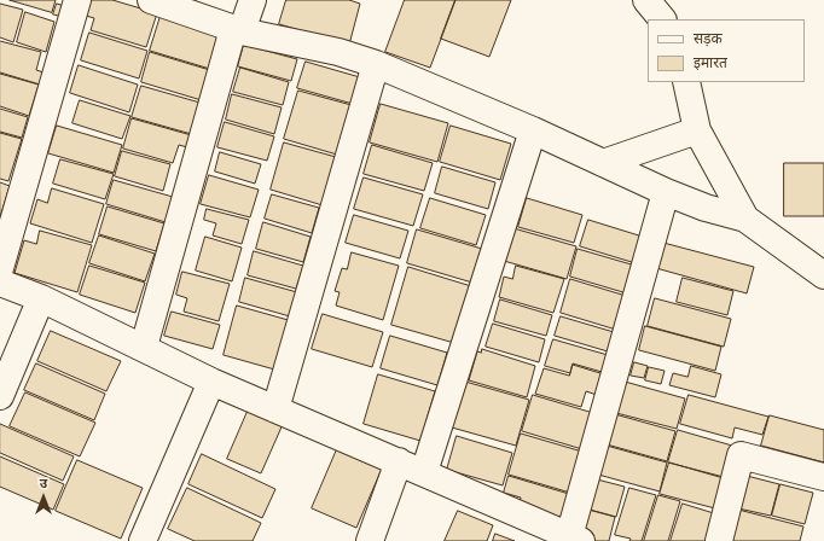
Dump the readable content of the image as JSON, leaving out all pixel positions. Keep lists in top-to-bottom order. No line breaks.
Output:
{"legend":["सड़क","इमारत"],"north":"top"}
